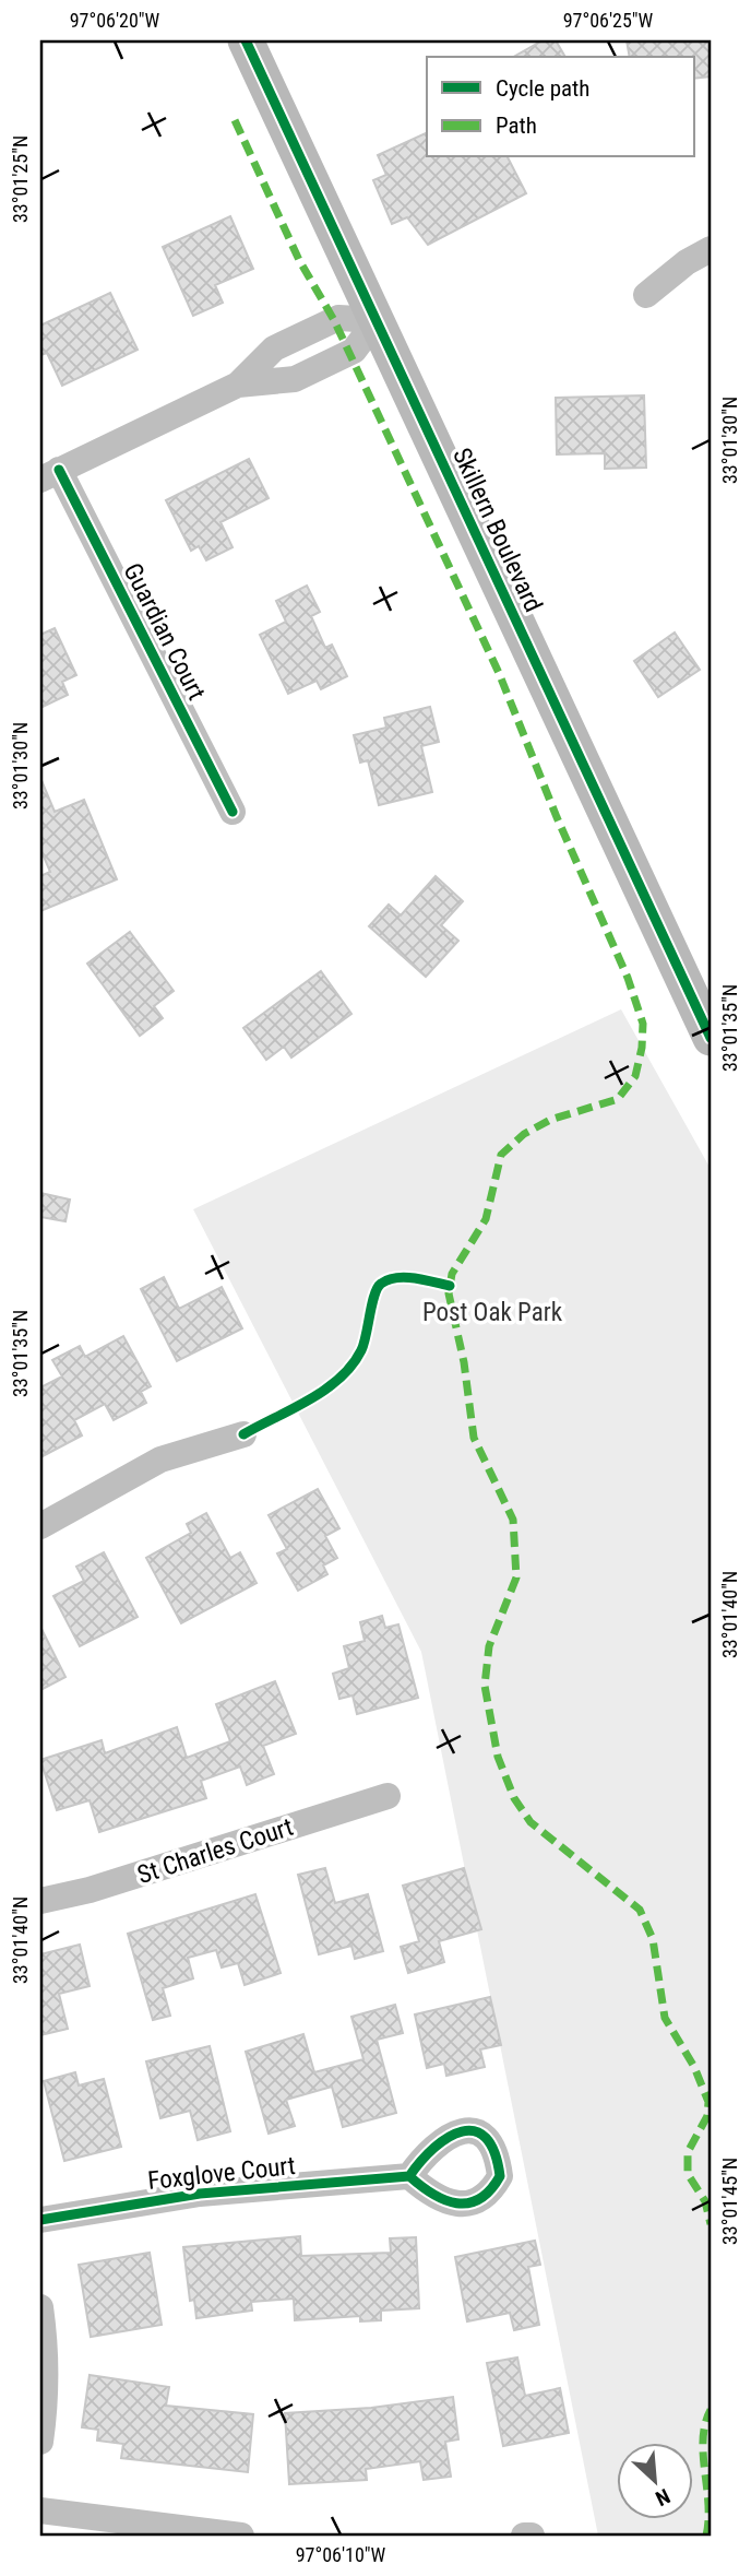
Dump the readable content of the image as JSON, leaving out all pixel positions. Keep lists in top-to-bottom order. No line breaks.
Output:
{"streets":{"street":["Skillern Boulevard","Guardian Court","St Charles Court","Foxglove Court"]},"parks":["Post Oak Park"],"legend":["Cycle path","Path"],"north":"bottom right","coordinates":["97°06'20\"W","97°06'25\"W","33°01'25\"N","33°01'30\"N","33°01'35\"N","33°01'40\"N","33°01'45\"N","97°06'10\"W"]}
